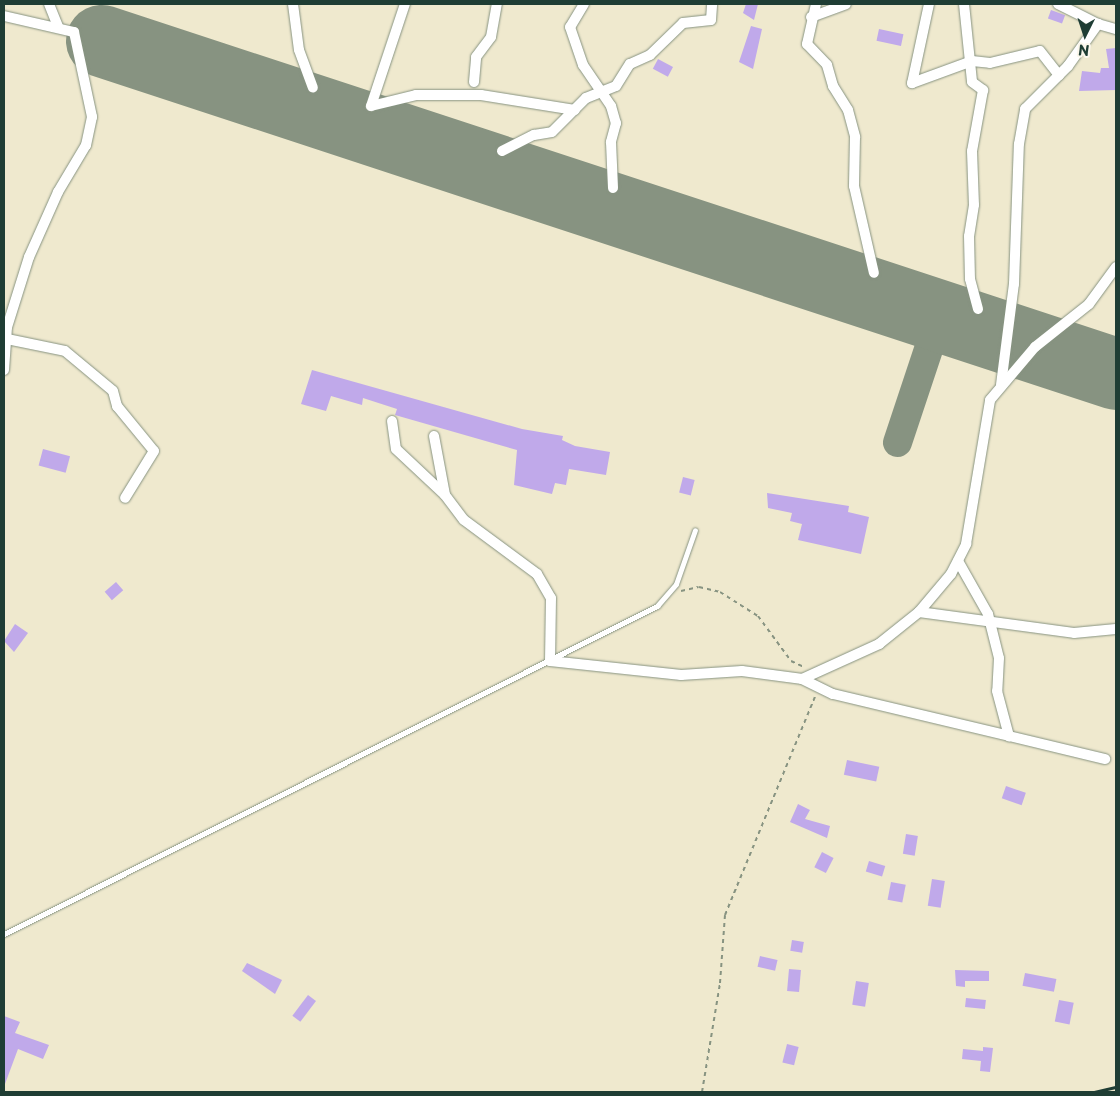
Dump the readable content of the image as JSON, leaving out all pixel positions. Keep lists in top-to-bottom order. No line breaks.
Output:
{"north":"bottom"}
